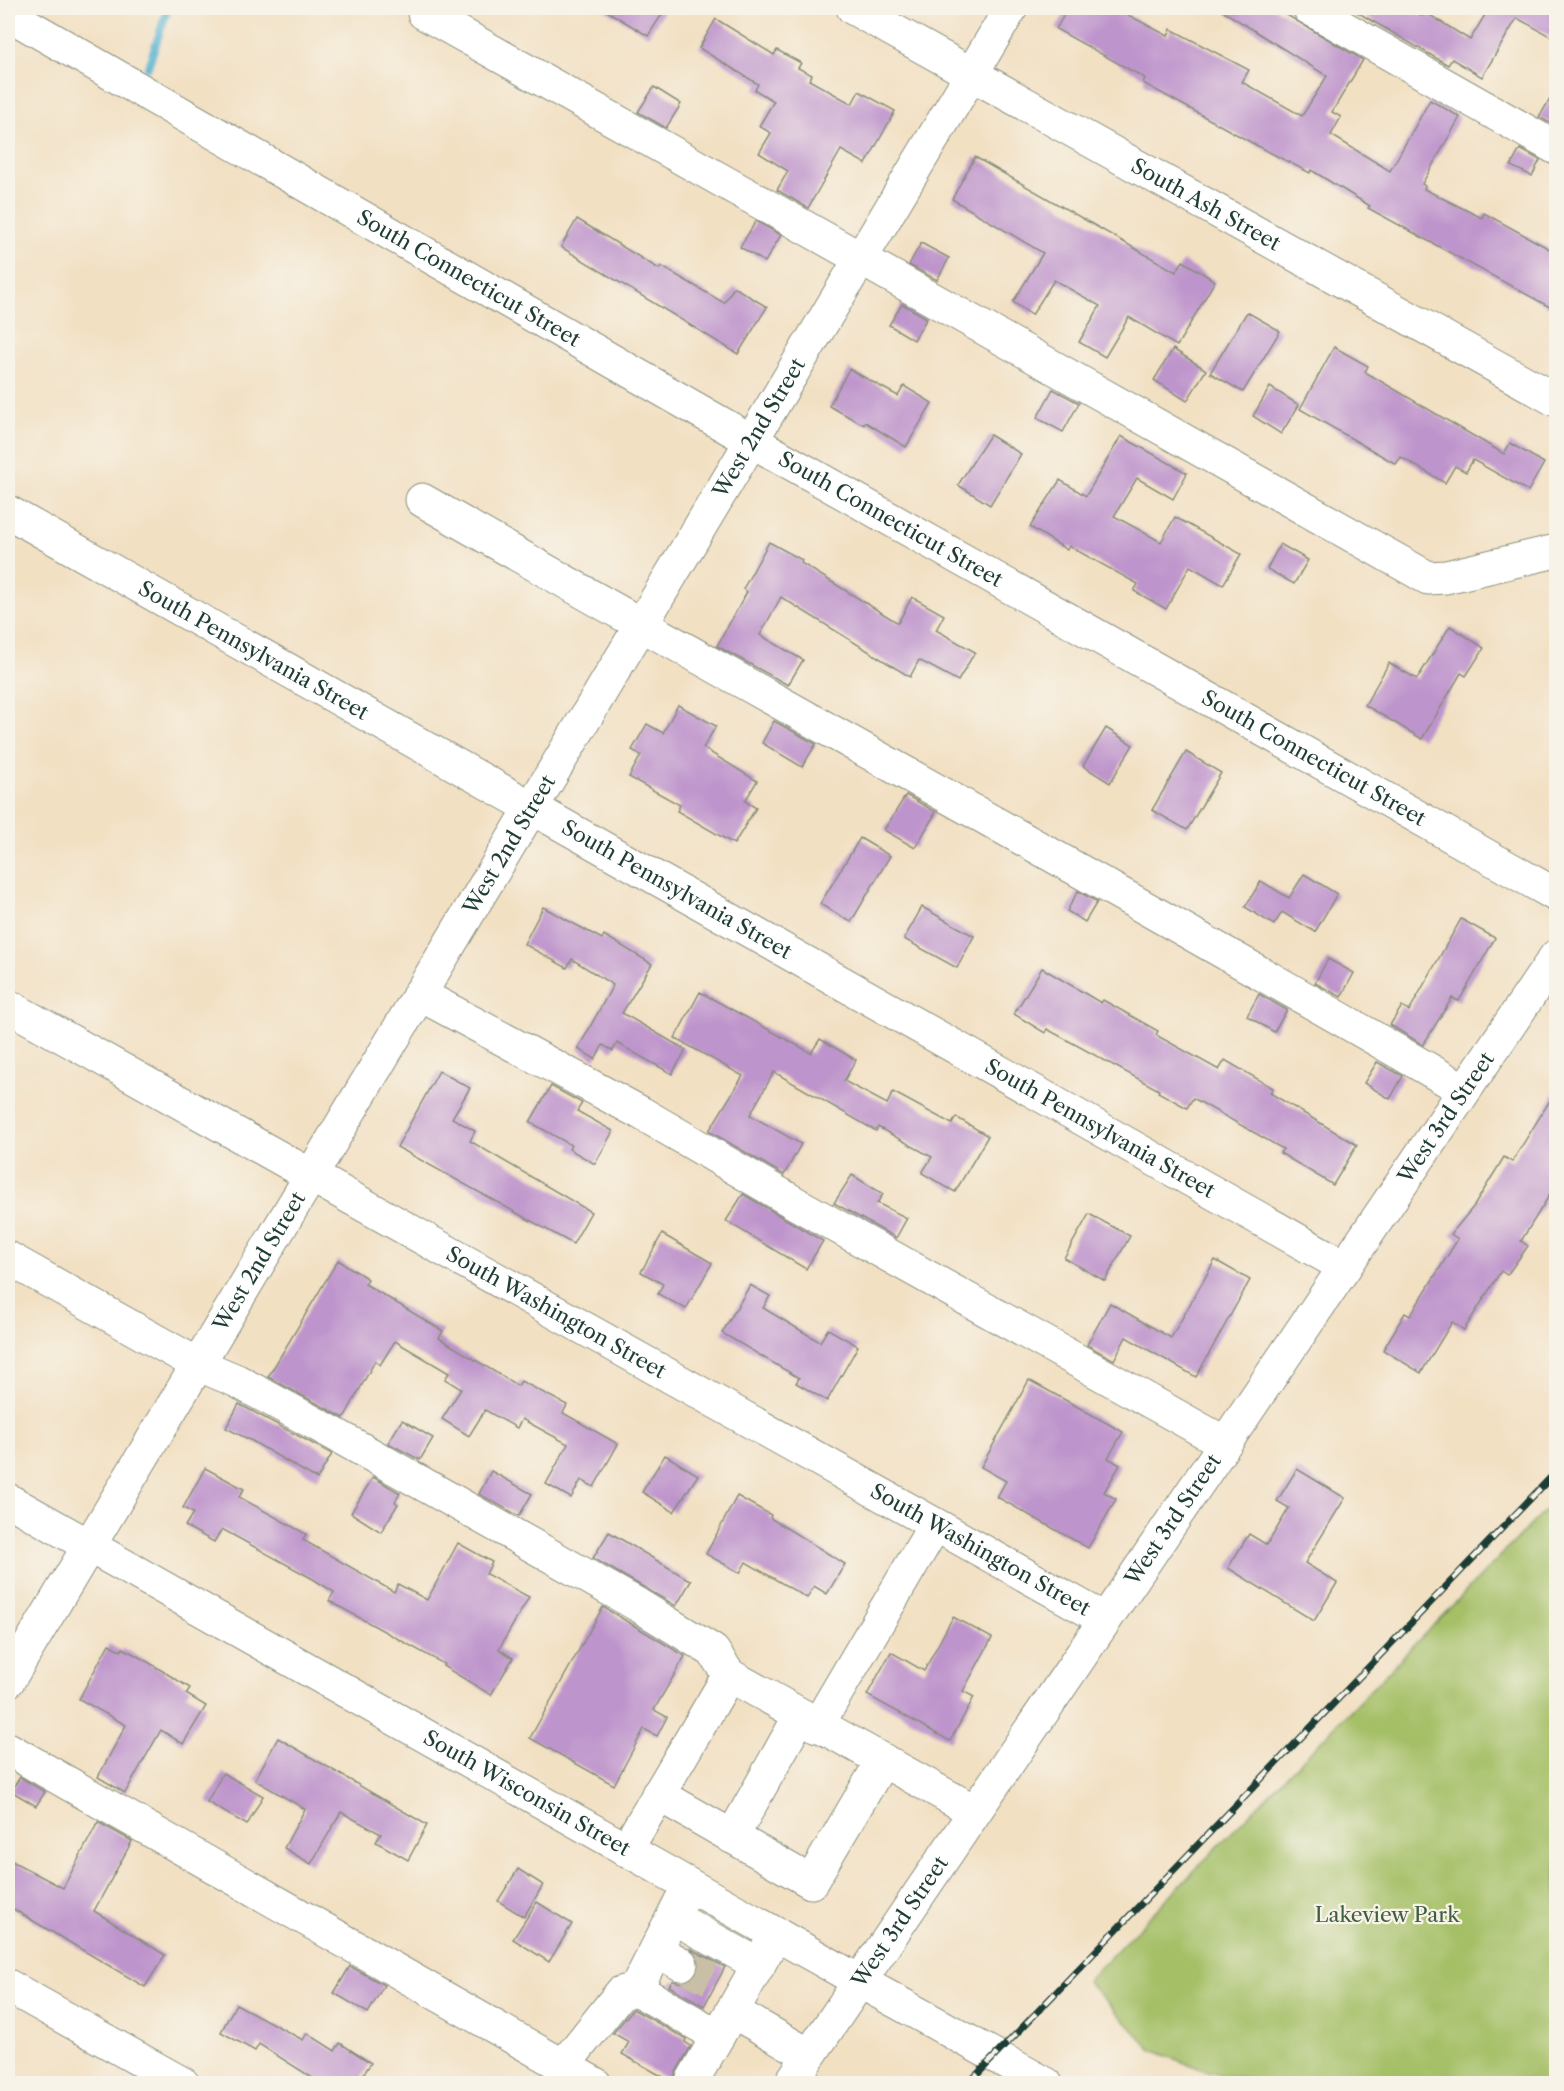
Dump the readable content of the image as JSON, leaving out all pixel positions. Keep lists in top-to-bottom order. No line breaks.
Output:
{"streets":{"street":["South Ash Street","South Connecticut Street","West 2nd Street","South Pennsylvania Street","West 3rd Street","South Washington Street","South Wisconsin Street"]},"crossings":[["South Ash Street","West 2nd Street"],["South Connecticut Street","West 2nd Street"],["West 2nd Street","South Pennsylvania Street"],["West 2nd Street","South Washington Street"],["West 2nd Street","South Wisconsin Street"],["South Pennsylvania Street","West 3rd Street"],["West 3rd Street","South Washington Street"],["West 3rd Street","South Wisconsin Street"]],"parks":["Lakeview Park"]}
